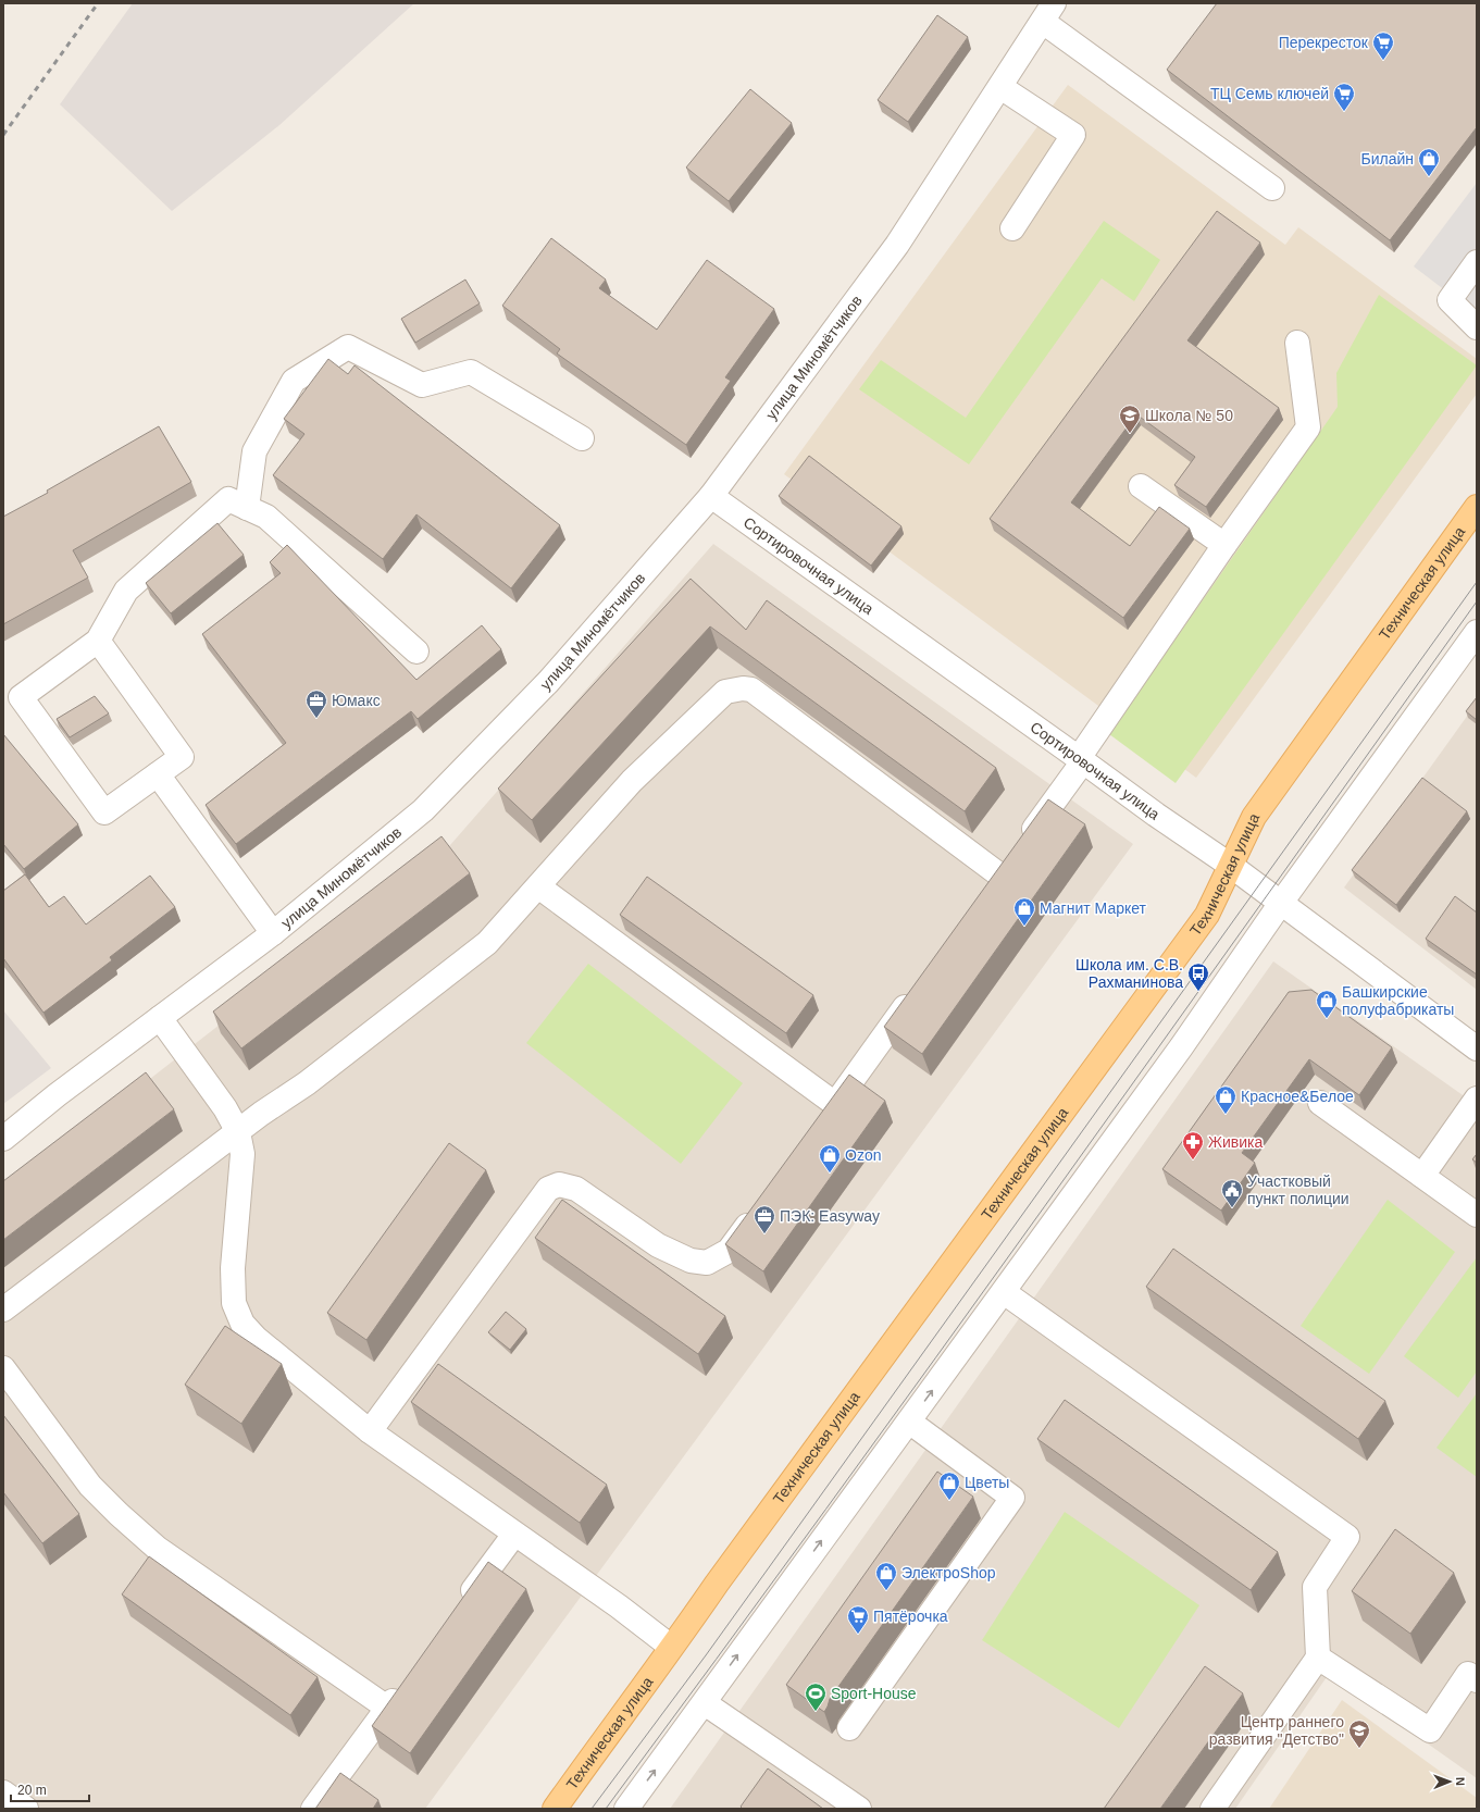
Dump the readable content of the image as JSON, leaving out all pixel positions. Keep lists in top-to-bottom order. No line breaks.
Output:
{"streets":{"main road":["Техническая улица"],"street":["улица Миномётчиков","Сортировочная улица"]},"crossings":[["улица Миномётчиков","Сортировочная улица"],["Сортировочная улица","Техническая улица"]],"places":{"supermarket":["Перекресток","ТЦ Семь ключей","Пятёрочка"],"shop":["Билайн","Магнит Маркет","Башкирские полуфабрикаты","Красное&Белое","Ozon","Цветы","ЭлектроShop"],"school or university":["Школа № 50","Центр раннего развития \"Детство\""],"office":["Юмакс","ПЭК: Easyway"],"bus stop":["Школа им. С.В. Рахманинова"],"pharmacy":["Живика"],"public building":["Участковый пункт полиции"],"sports":["Sport-House"]},"scale_bar":"20 m","north":"right"}
